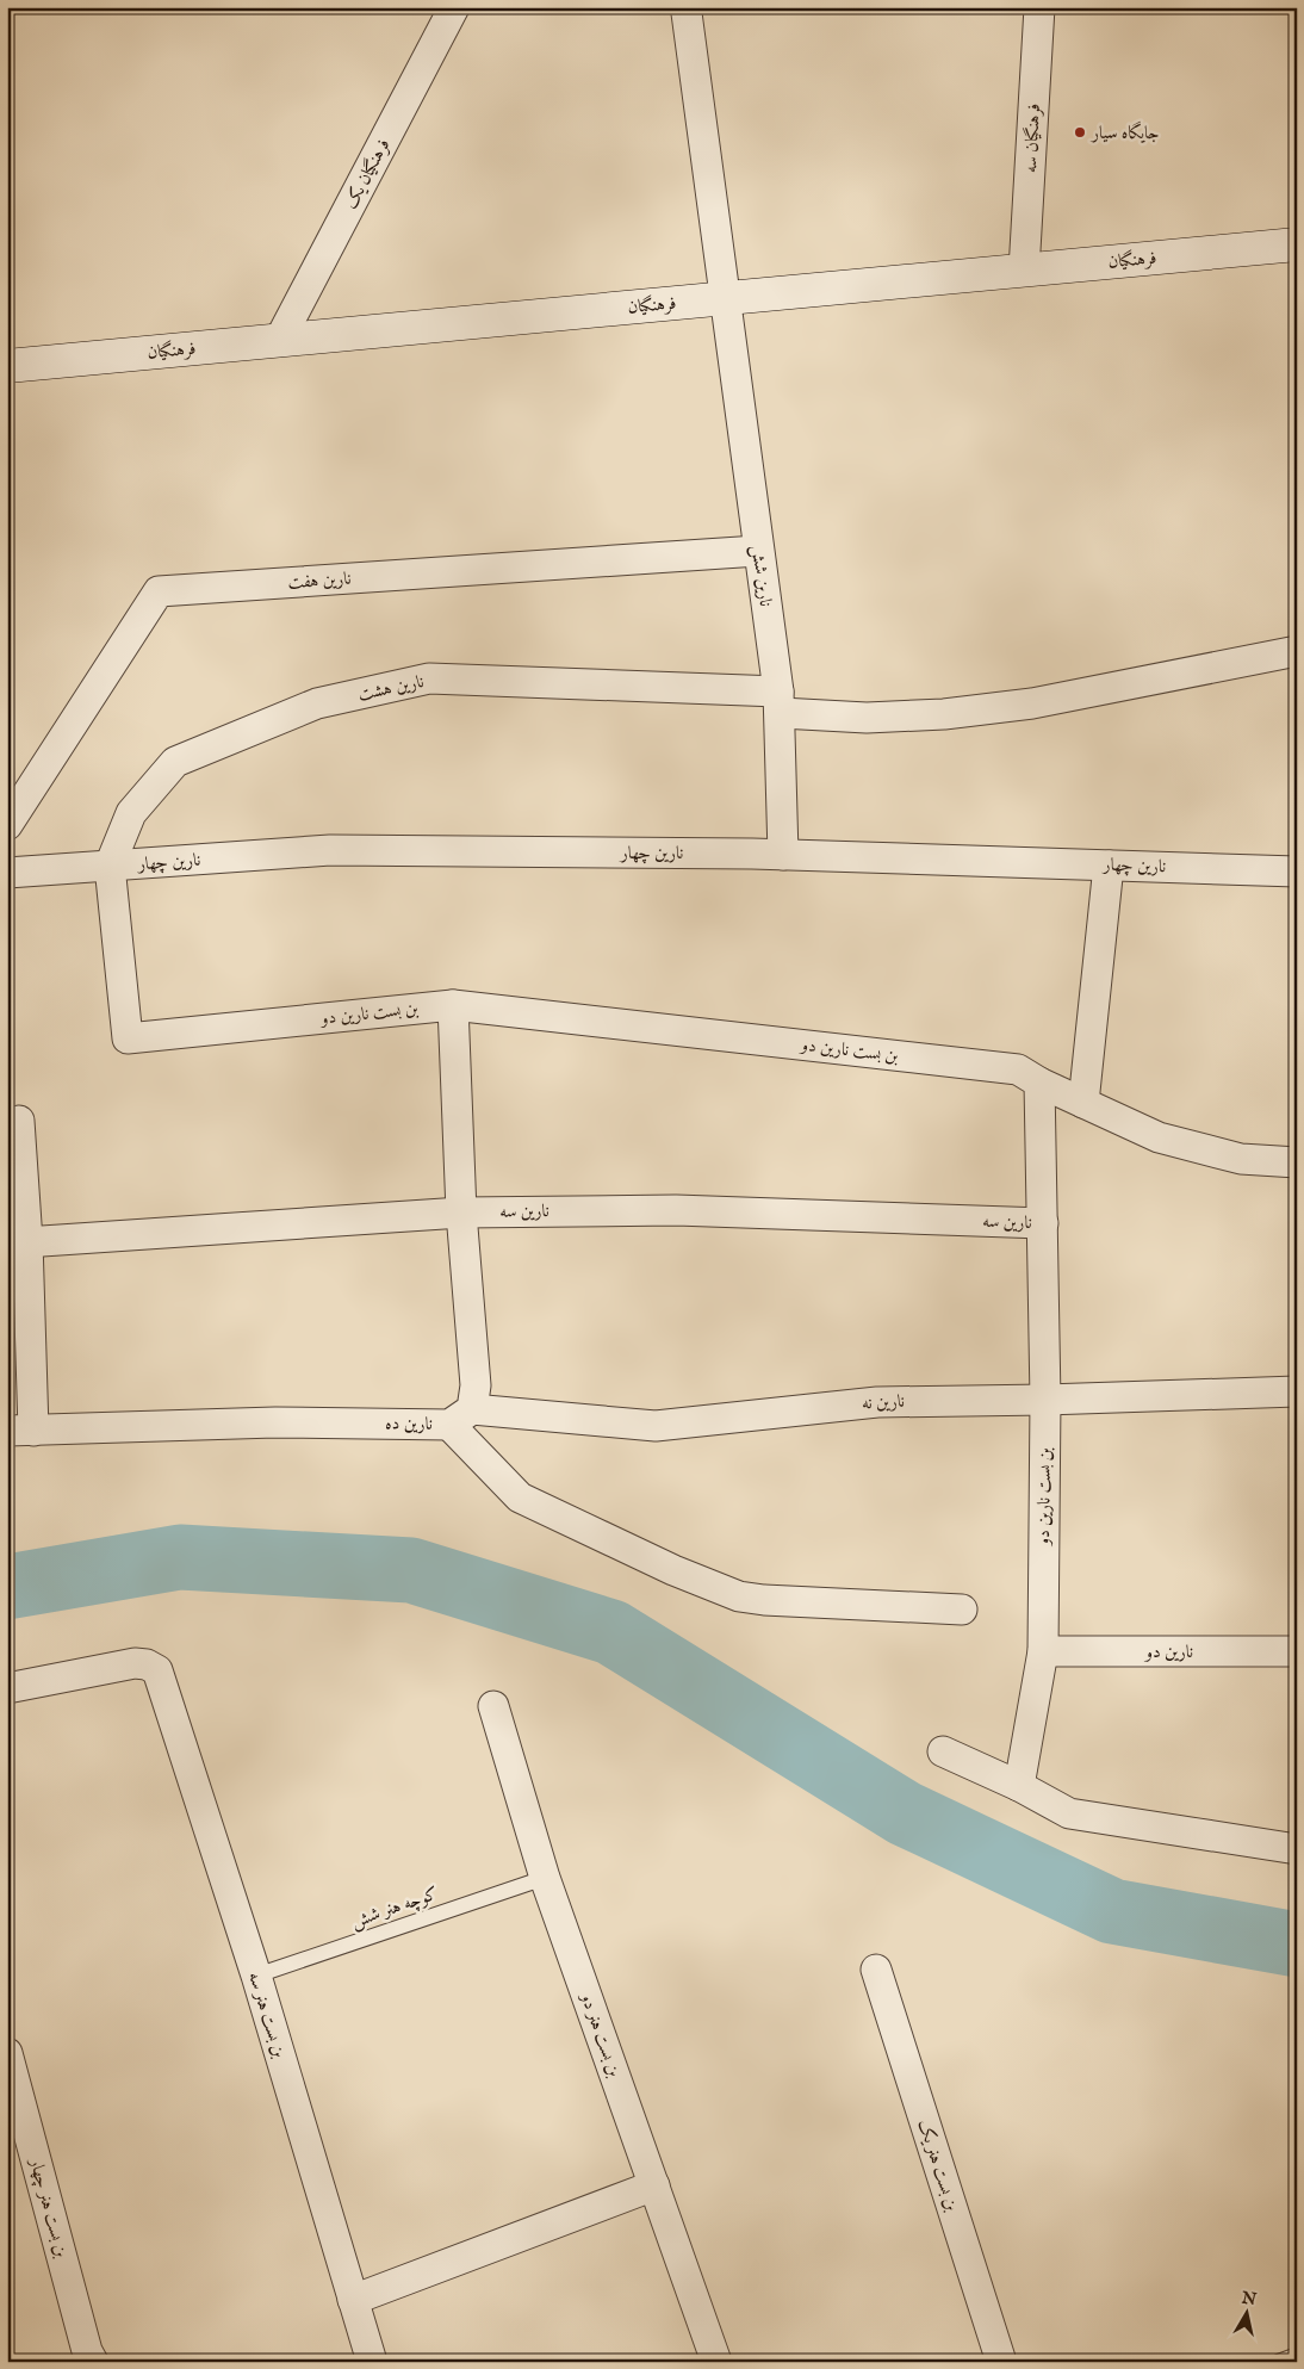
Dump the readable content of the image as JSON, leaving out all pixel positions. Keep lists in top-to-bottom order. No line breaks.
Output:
{"streets":{"main road":["فرهنگیان"],"street":["فرهنگیان سه","فرهنگیان یک","نارین شش","نارین هفت","نارین هشت","نارین چهار","بن بست نارین دو","نارین سه","نارین نه","نارین ده","نارین دو","بن بست هنر سه","بن بست هنر دو","بن بست هنر یک","بن بست هنر چهار"],"lane":["کوچه هنر شش"]},"crossings":[["فرهنگیان سه","فرهنگیان"],["فرهنگیان یک","فرهنگیان"],["فرهنگیان","نارین شش"],["نارین شش","نارین هفت"],["نارین شش","نارین هشت"],["نارین شش","نارین چهار"],["نارین هشت","نارین چهار"],["نارین هشت","بن بست نارین دو"],["نارین چهار","بن بست نارین دو"],["بن بست نارین دو","نارین سه"],["بن بست نارین دو","نارین نه"],["بن بست نارین دو","نارین دو"],["نارین نه","نارین ده"],["کوچه هنر شش","بن بست هنر سه"],["کوچه هنر شش","بن بست هنر دو"]],"places":["جایگاه سیار"],"north":"top"}
